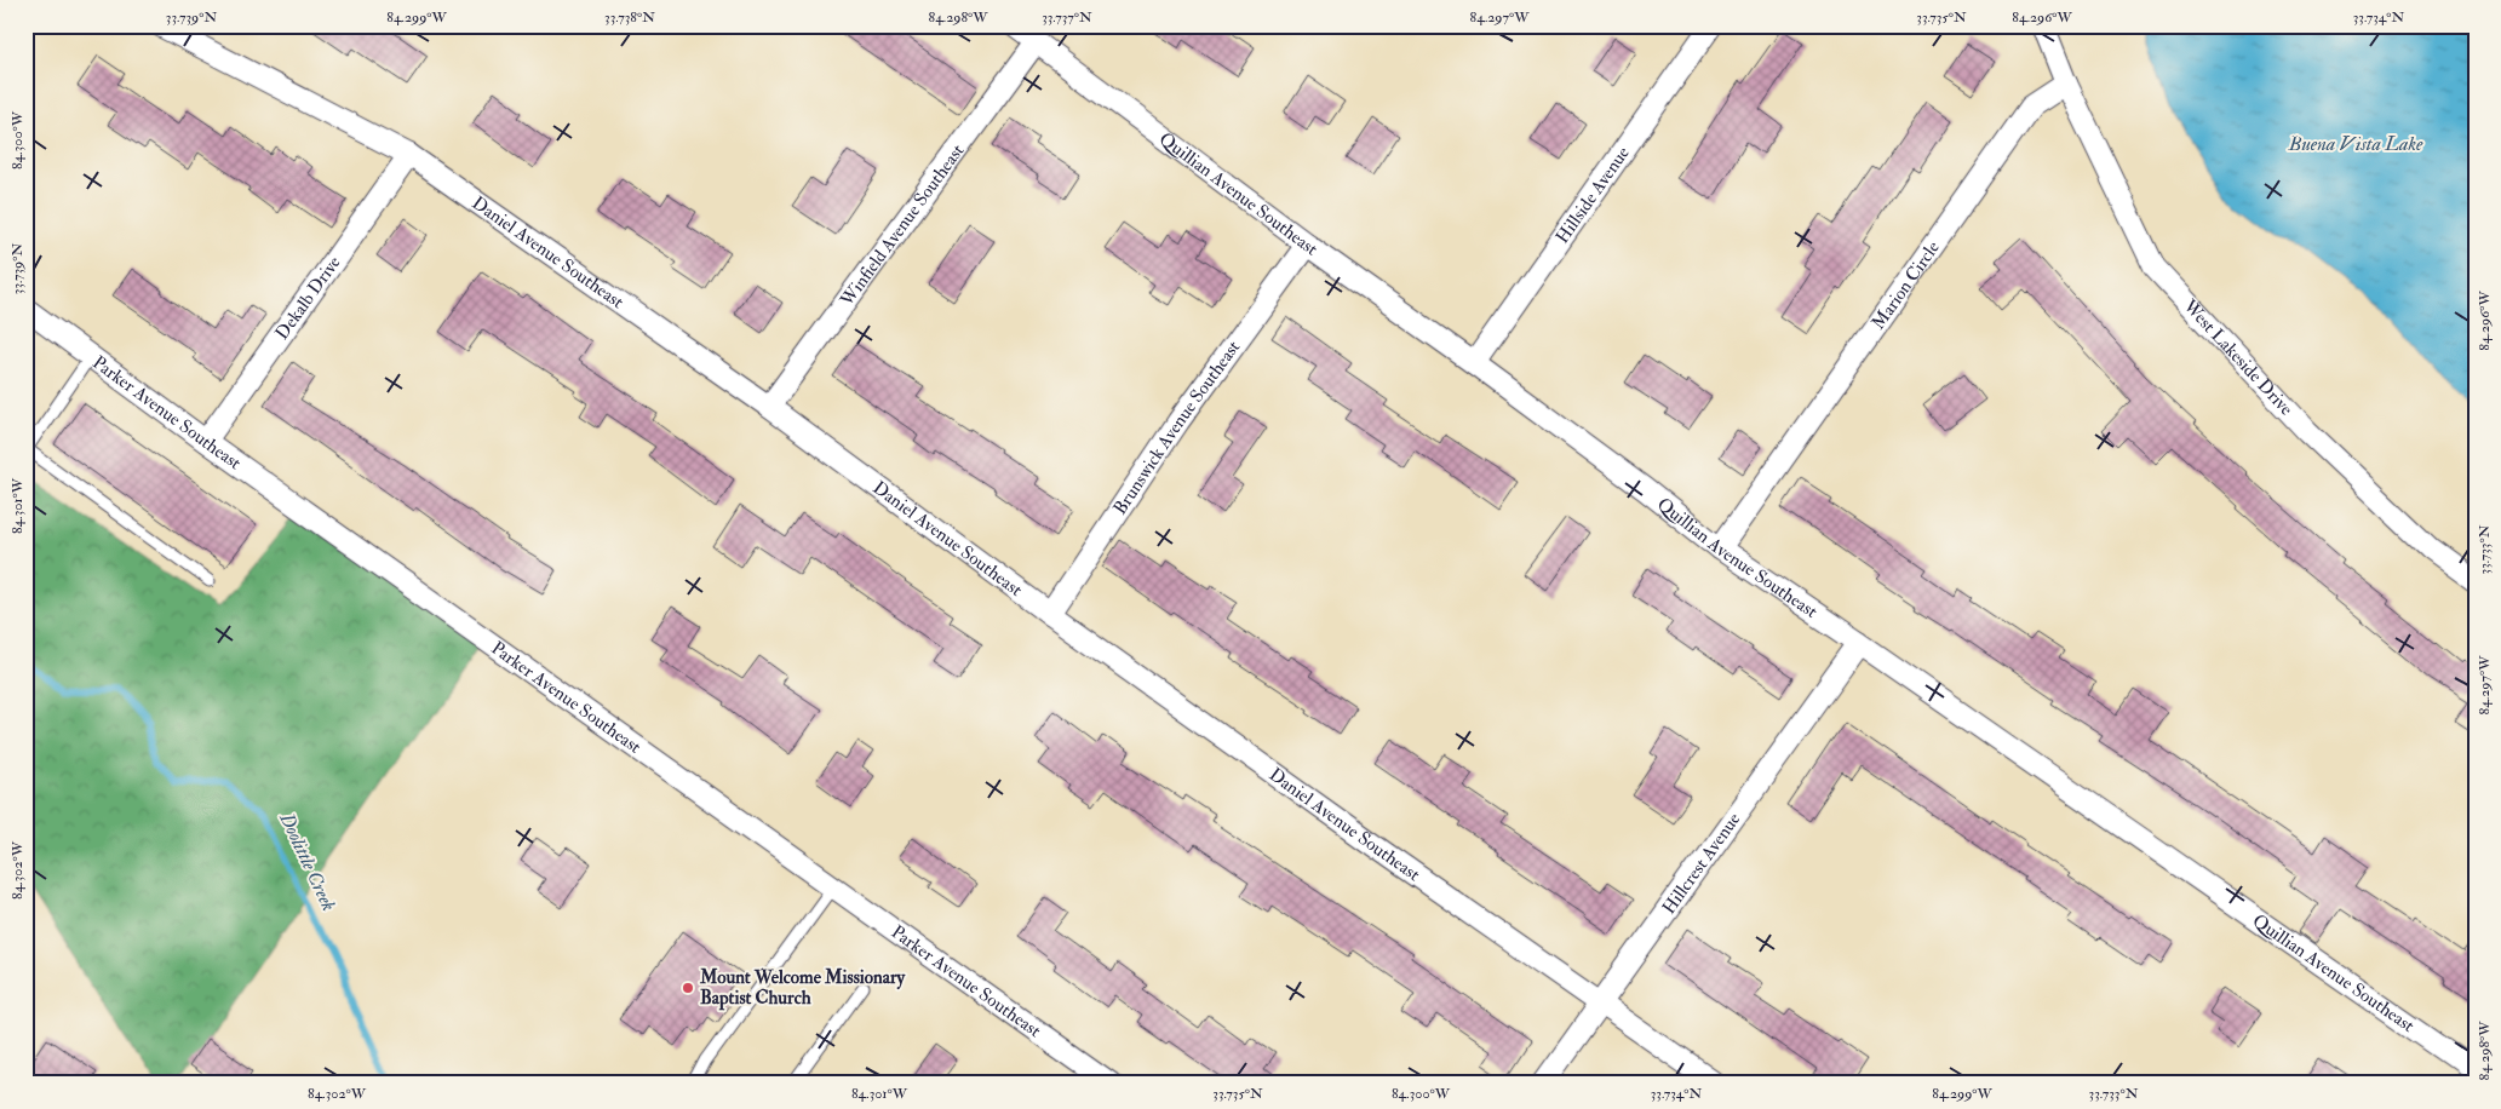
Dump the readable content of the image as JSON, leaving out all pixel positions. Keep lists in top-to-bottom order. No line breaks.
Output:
{"streets":{"street":["Quillian Avenue Southeast","Hillside Avenue","Winfield Avenue Southeast","Daniel Avenue Southeast","Marion Circle","Dekalb Drive","West Lakeside Drive","Parker Avenue Southeast","Brunswick Avenue Southeast","Hillcrest Avenue"]},"crossings":[["Quillian Avenue Southeast","Hillside Avenue"],["Quillian Avenue Southeast","Winfield Avenue Southeast"],["Quillian Avenue Southeast","Marion Circle"],["Quillian Avenue Southeast","Brunswick Avenue Southeast"],["Quillian Avenue Southeast","Hillcrest Avenue"],["Winfield Avenue Southeast","Daniel Avenue Southeast"],["Daniel Avenue Southeast","Dekalb Drive"],["Daniel Avenue Southeast","Brunswick Avenue Southeast"],["Daniel Avenue Southeast","Hillcrest Avenue"],["Marion Circle","West Lakeside Drive"],["Dekalb Drive","Parker Avenue Southeast"]],"water":["Buena Vista Lake","Doolittle Creek"],"places":["Mount Welcome Missionary Baptist Church"],"coordinates":["33.739°N","84.299°W","33.738°N","84.298°W","33.737°N","84.297°W","33.735°N","84.296°W","33.734°N","84.300°W","84.301°W","33.733°N","84.302°W"]}
